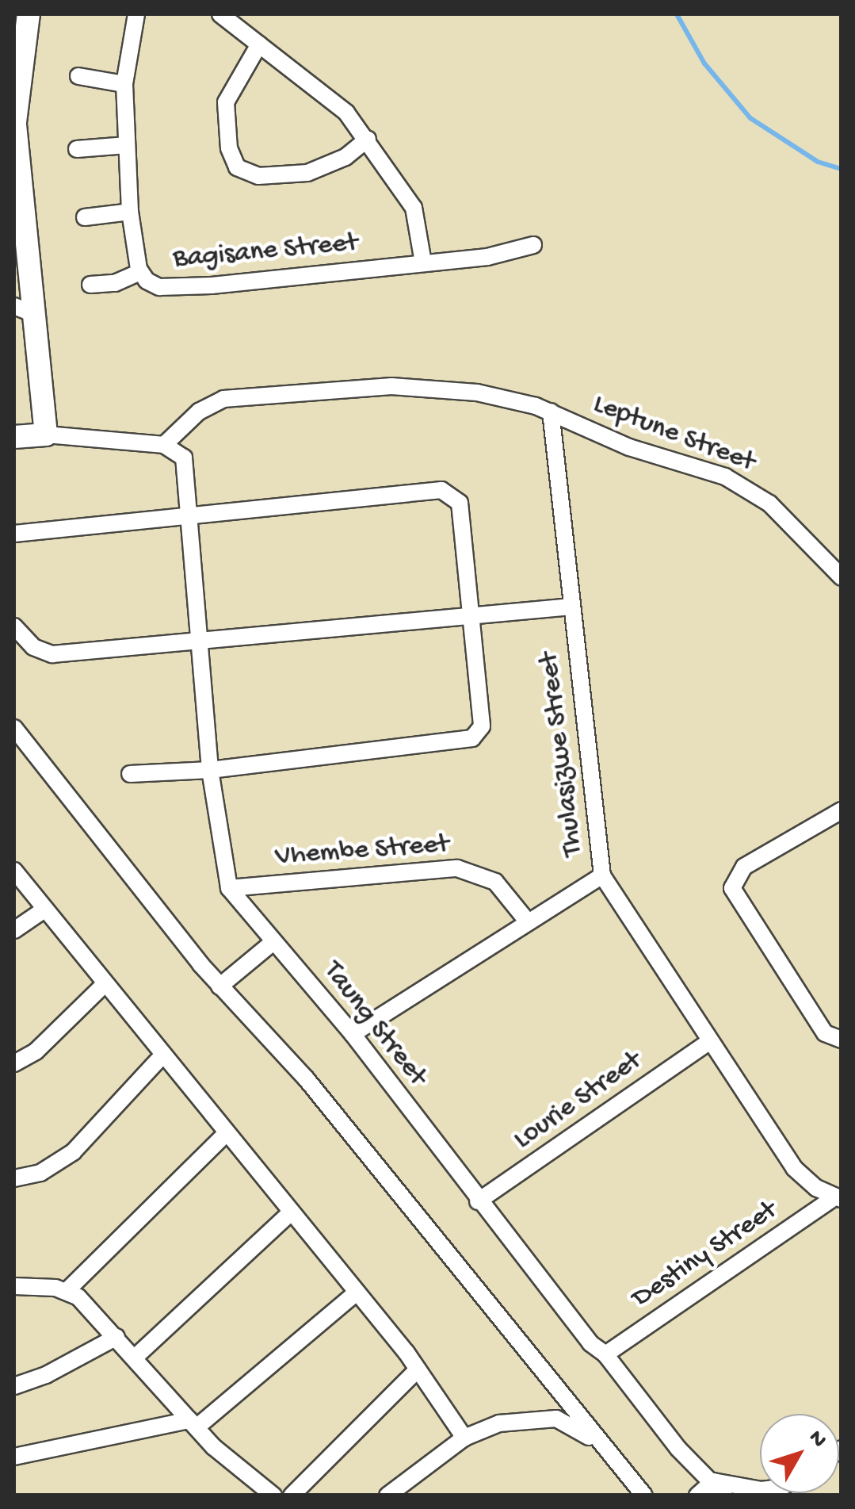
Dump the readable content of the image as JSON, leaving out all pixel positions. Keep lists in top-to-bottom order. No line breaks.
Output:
{"streets":{"street":["Bagisane Street","Leptune Street","Thulasizwe Street","Vhembe Street","Taung Street","Lourie Street","Destiny Street"]},"crossings":[["Leptune Street","Thulasizwe Street"],["Thulasizwe Street","Lourie Street"],["Thulasizwe Street","Destiny Street"],["Vhembe Street","Taung Street"],["Taung Street","Lourie Street"],["Taung Street","Destiny Street"]],"north":"top right"}
